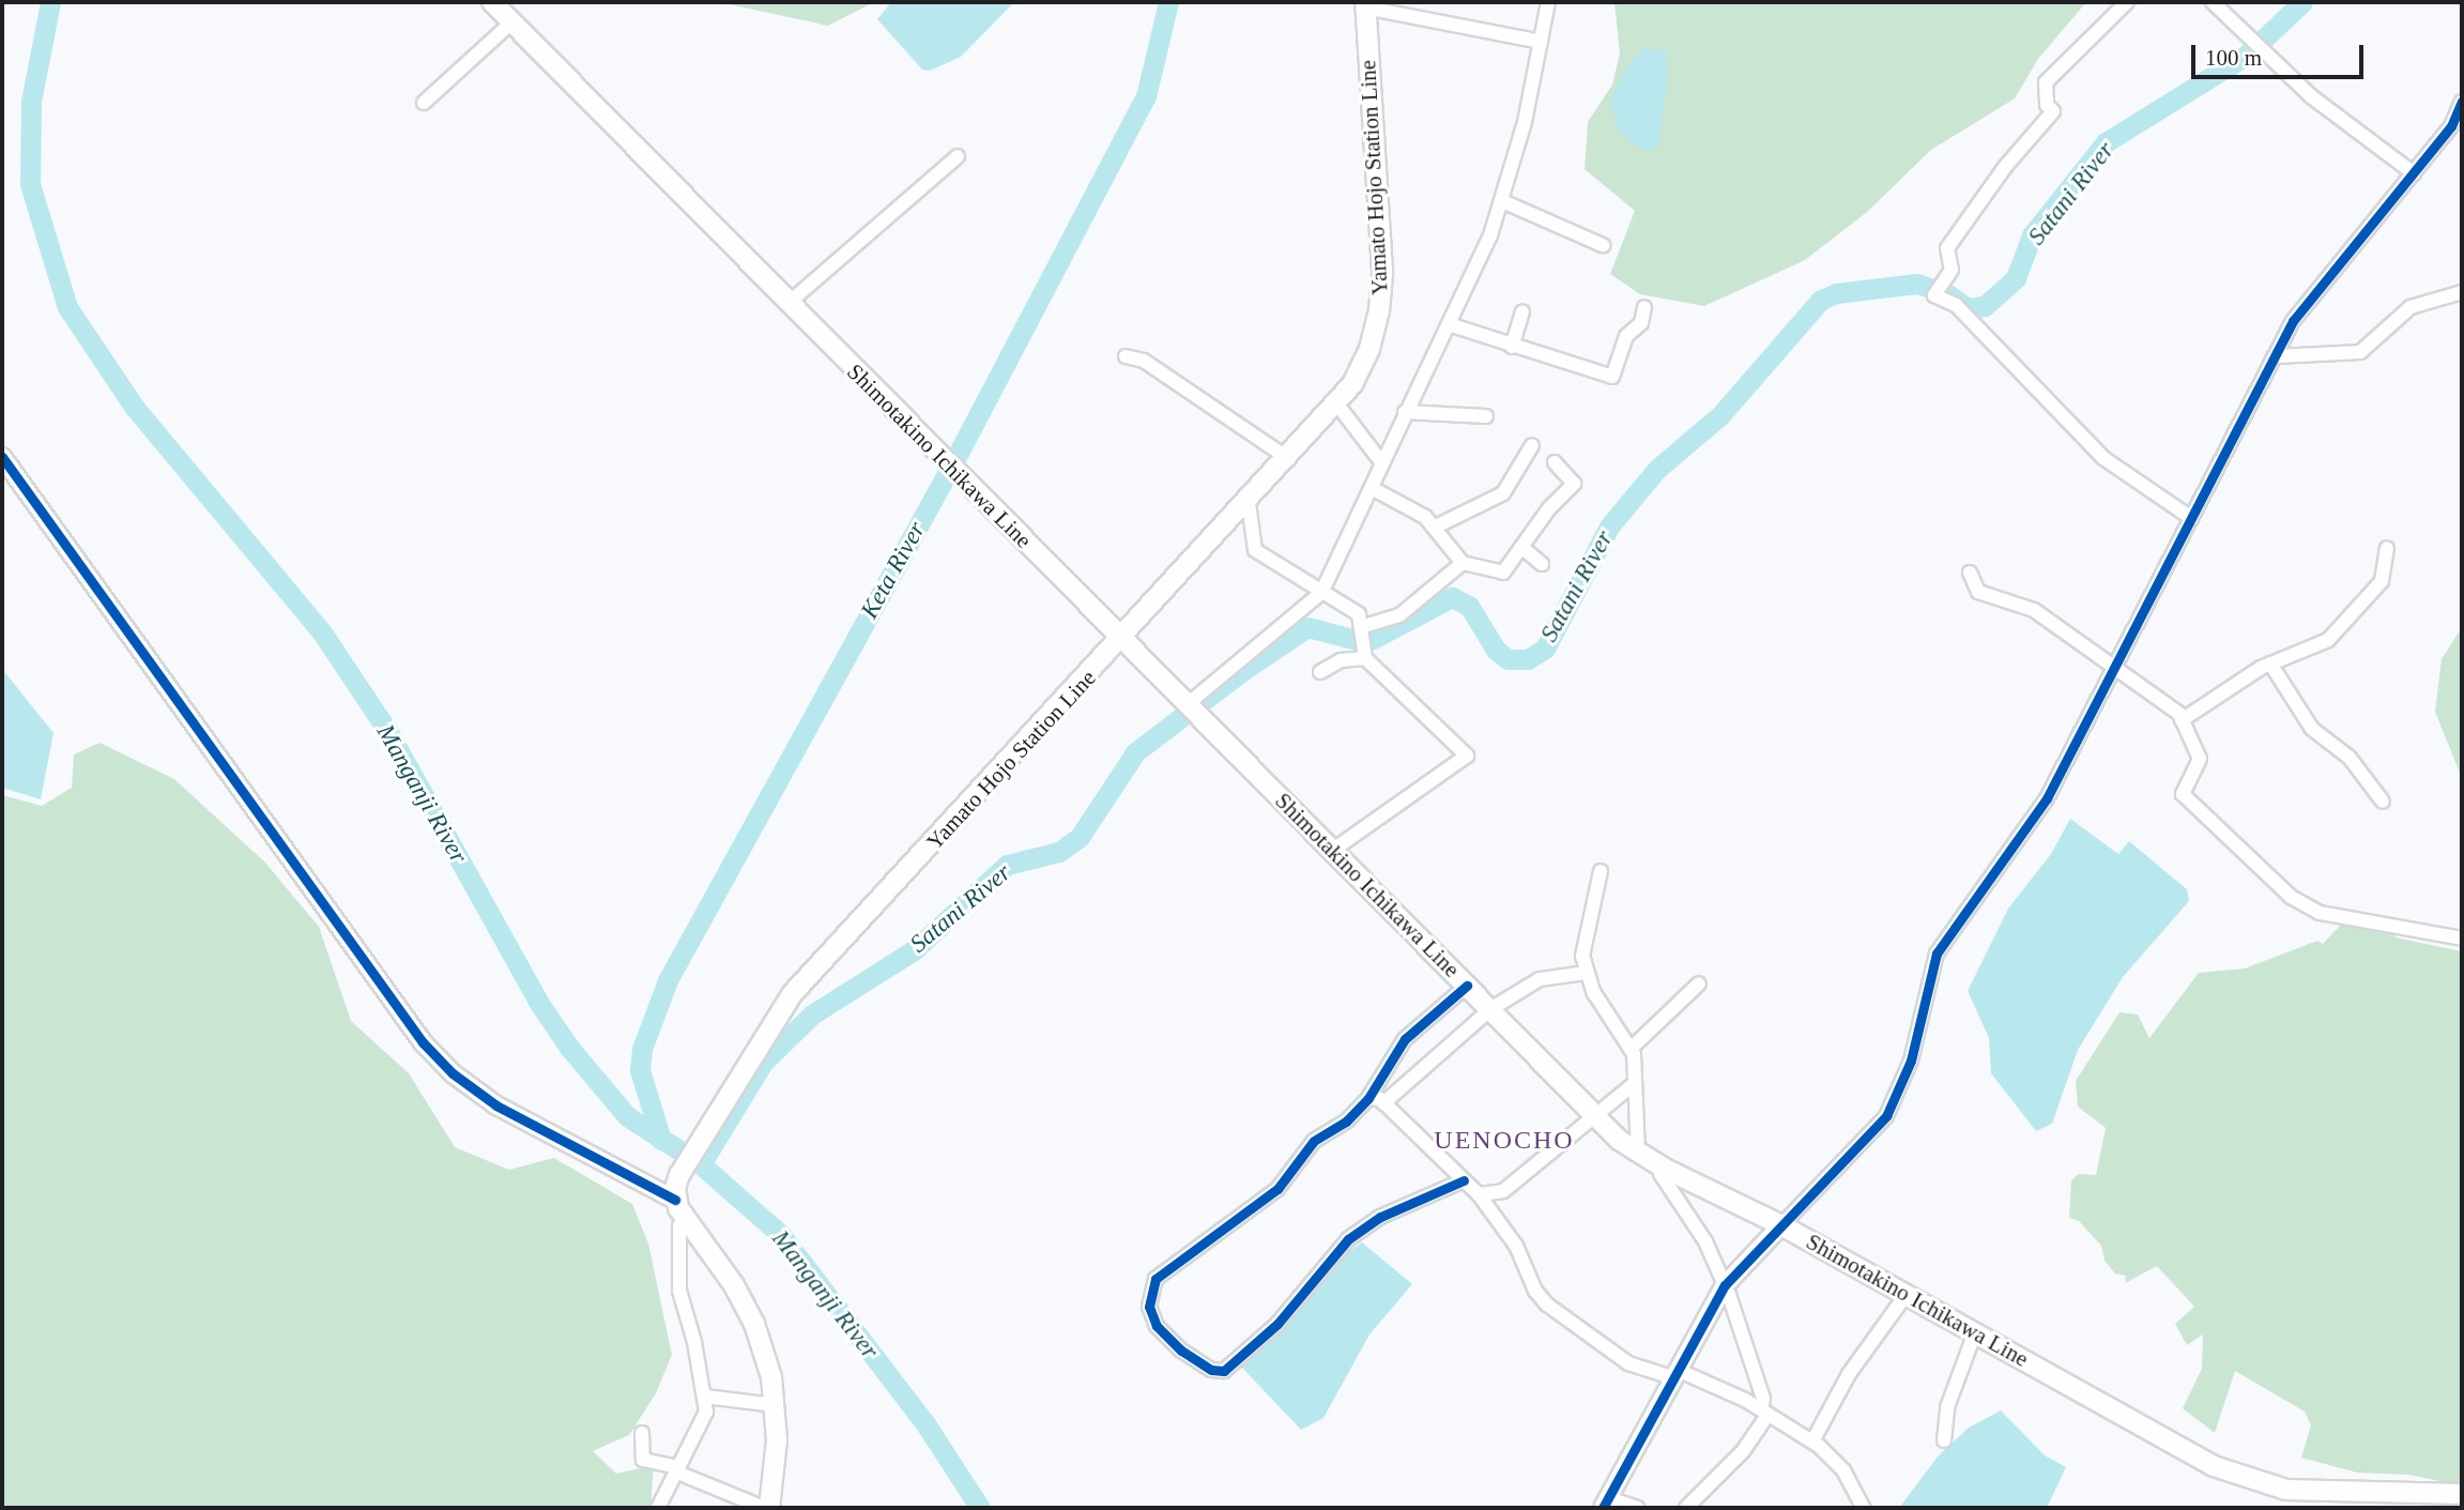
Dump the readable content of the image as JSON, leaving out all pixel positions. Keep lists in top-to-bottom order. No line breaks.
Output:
{"streets":{"main road":["Yamato Hojo Station Line","Shimotakino Ichikawa Line"]},"crossings":[["Yamato Hojo Station Line","Shimotakino Ichikawa Line"]],"districts":["UENOCHO"],"water":["Satani River","Keta River","Manganji River"],"scale_bar":"100 m"}
